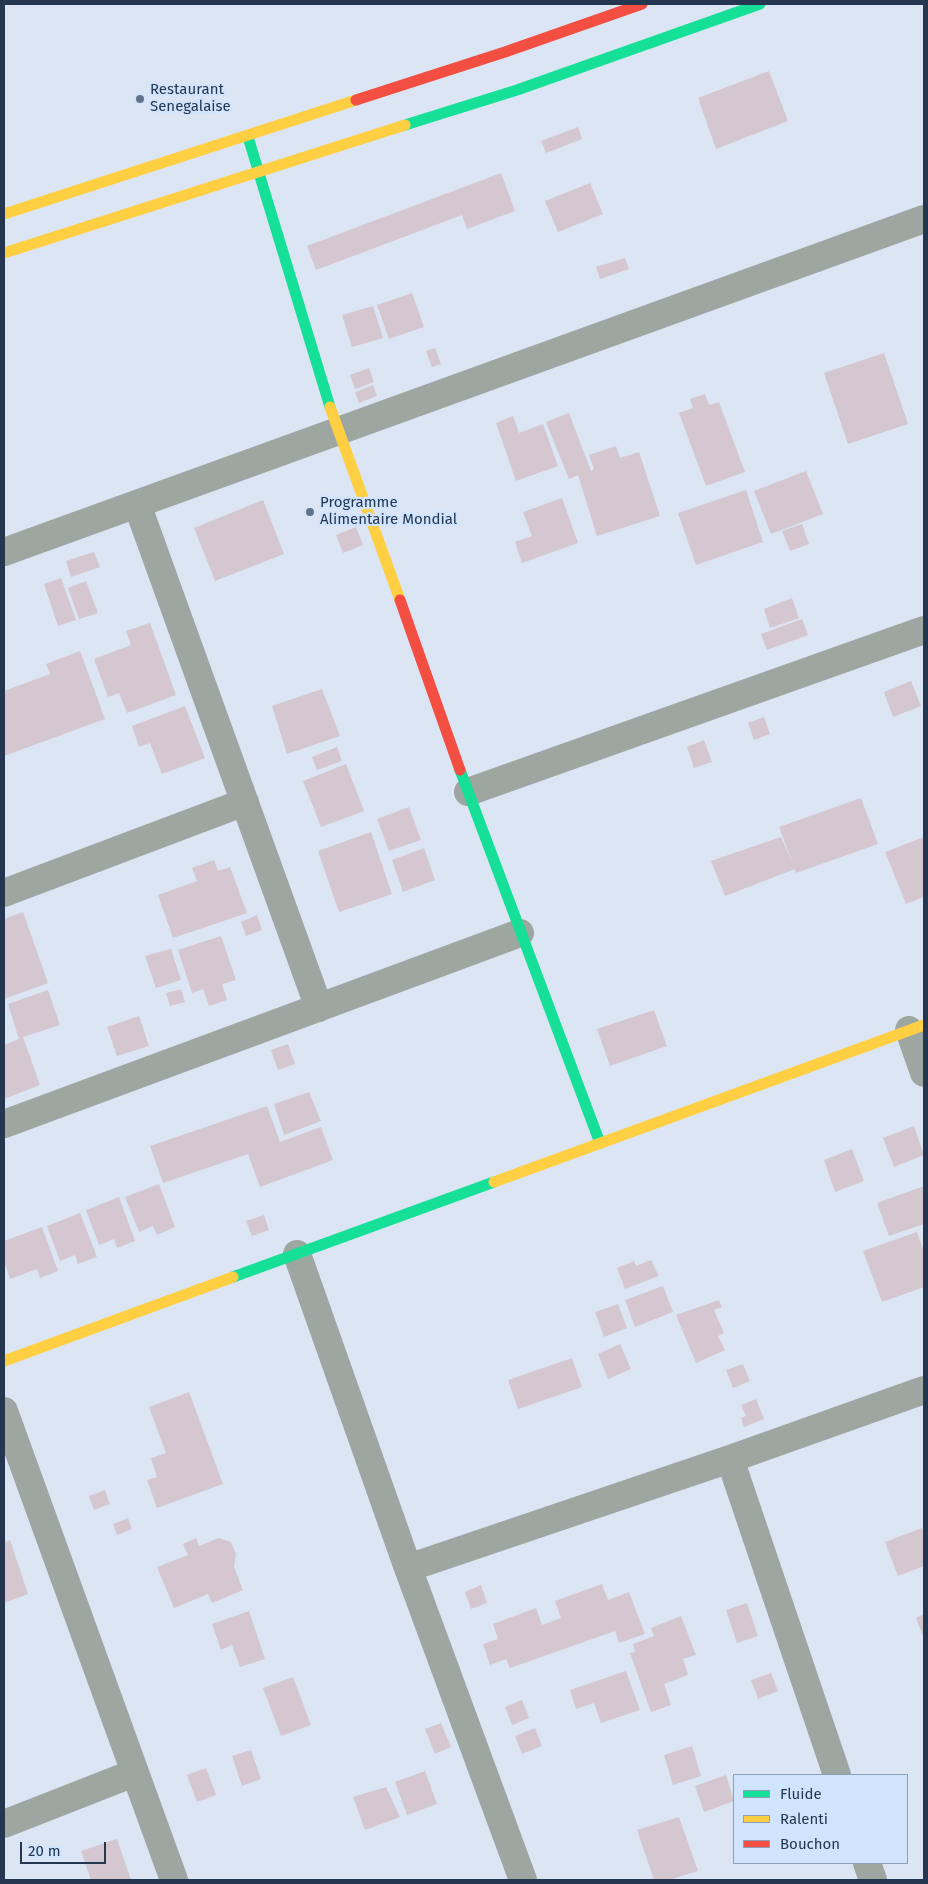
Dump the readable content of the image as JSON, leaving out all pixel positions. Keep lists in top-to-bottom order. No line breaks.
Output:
{"places":["Restaurant Senegalaise","Programme Alimentaire Mondial"],"legend":["Fluide","Ralenti","Bouchon"],"scale_bar":"20 m"}
